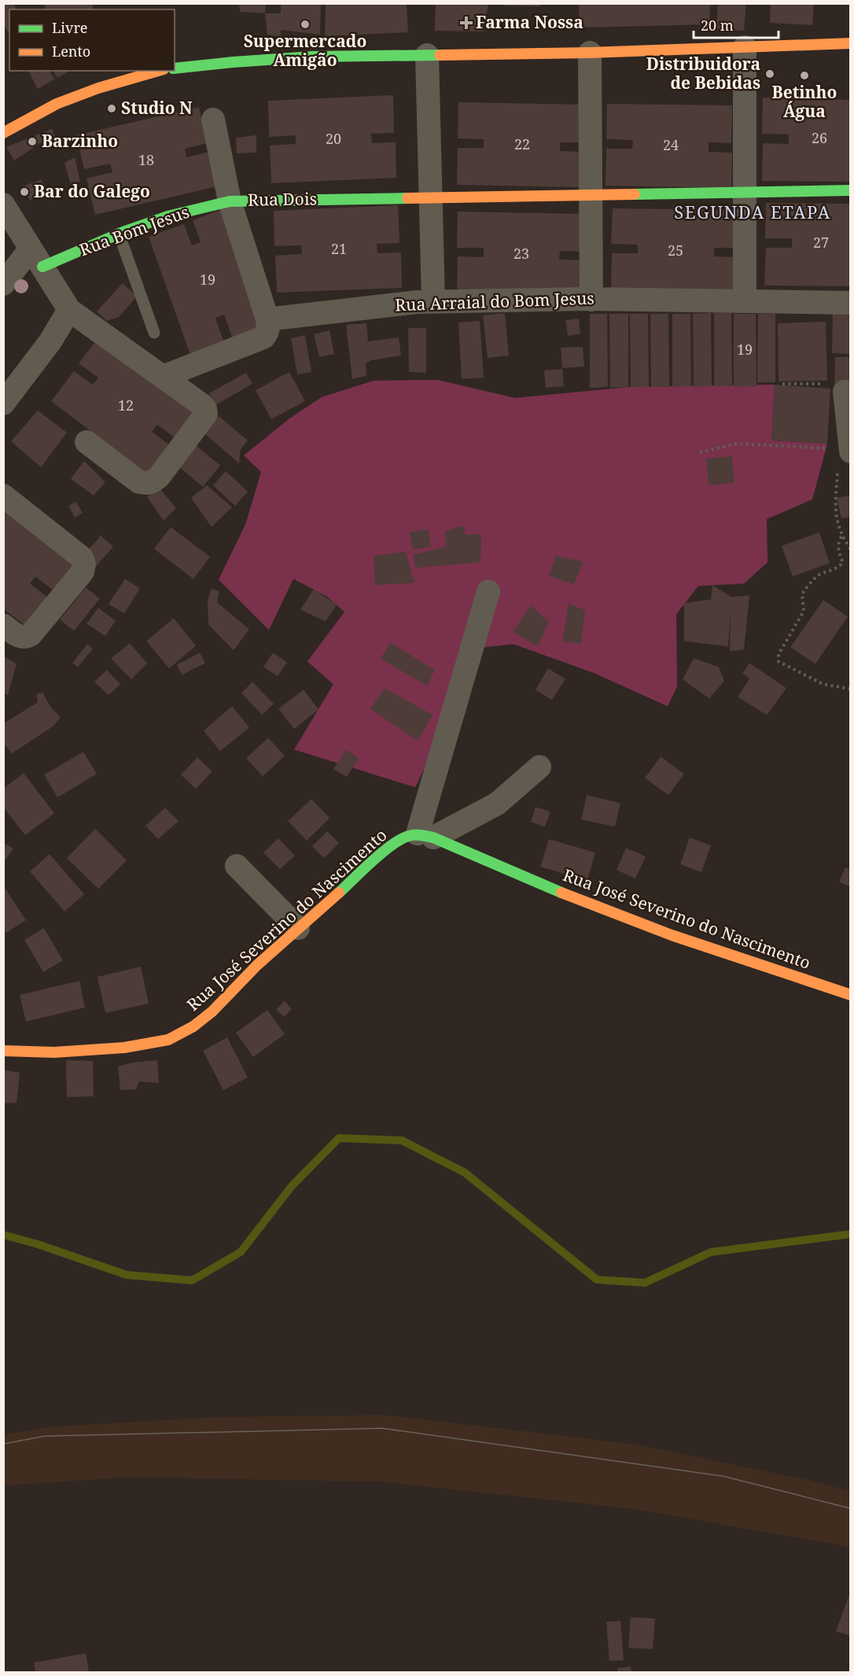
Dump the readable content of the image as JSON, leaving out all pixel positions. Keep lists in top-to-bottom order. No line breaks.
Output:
{"streets":{"street":["Rua Dois","Rua Bom Jesus","Rua Arraial do Bom Jesus","Rua José Severino do Nascimento"]},"crossings":[["Rua Dois","Rua Bom Jesus"],["Rua Dois","Rua Arraial do Bom Jesus"]],"districts":["SEGUNDA ETAPA"],"places":{"health":["Farma Nossa"],"other":["Supermercado Amigão","Distribuidora de Bebidas","Betinho Água","Studio N","Barzinho","Bar do Galego"]},"house_numbers":["26","20","22","24","18","27","21","25","23","19","19","12"],"legend":["Livre","Lento"],"scale_bar":"20 m"}
